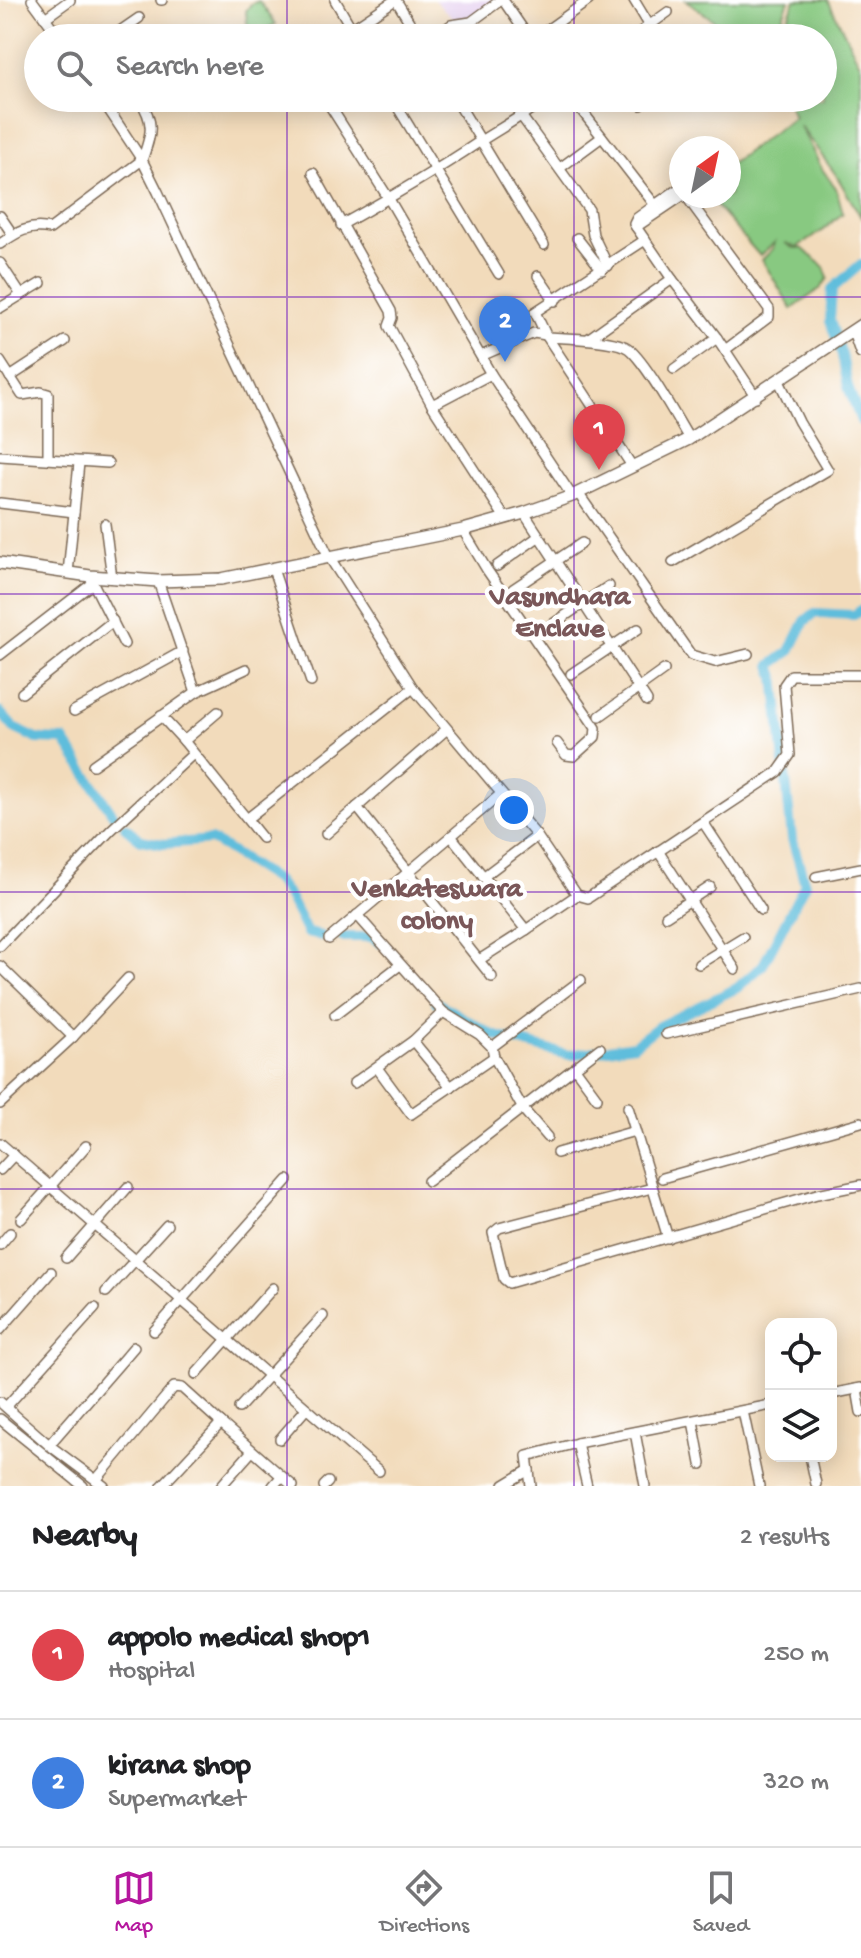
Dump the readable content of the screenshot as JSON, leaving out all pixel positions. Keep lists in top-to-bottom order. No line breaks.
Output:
{"districts":["Vasundhara Enclave","Venkateswara colony"],"north":"top right","page":{"search":"Search here","pins":["2","1"],"heading":["Nearby","2 results"],"list":[{"mark":"1","name":"appolo medical shop1","note":"Hospital","value":"250 m"},{"mark":"2","name":"kirana shop","note":"Supermarket","value":"320 m"}],"nav":["Map","Directions","Saved"]}}
